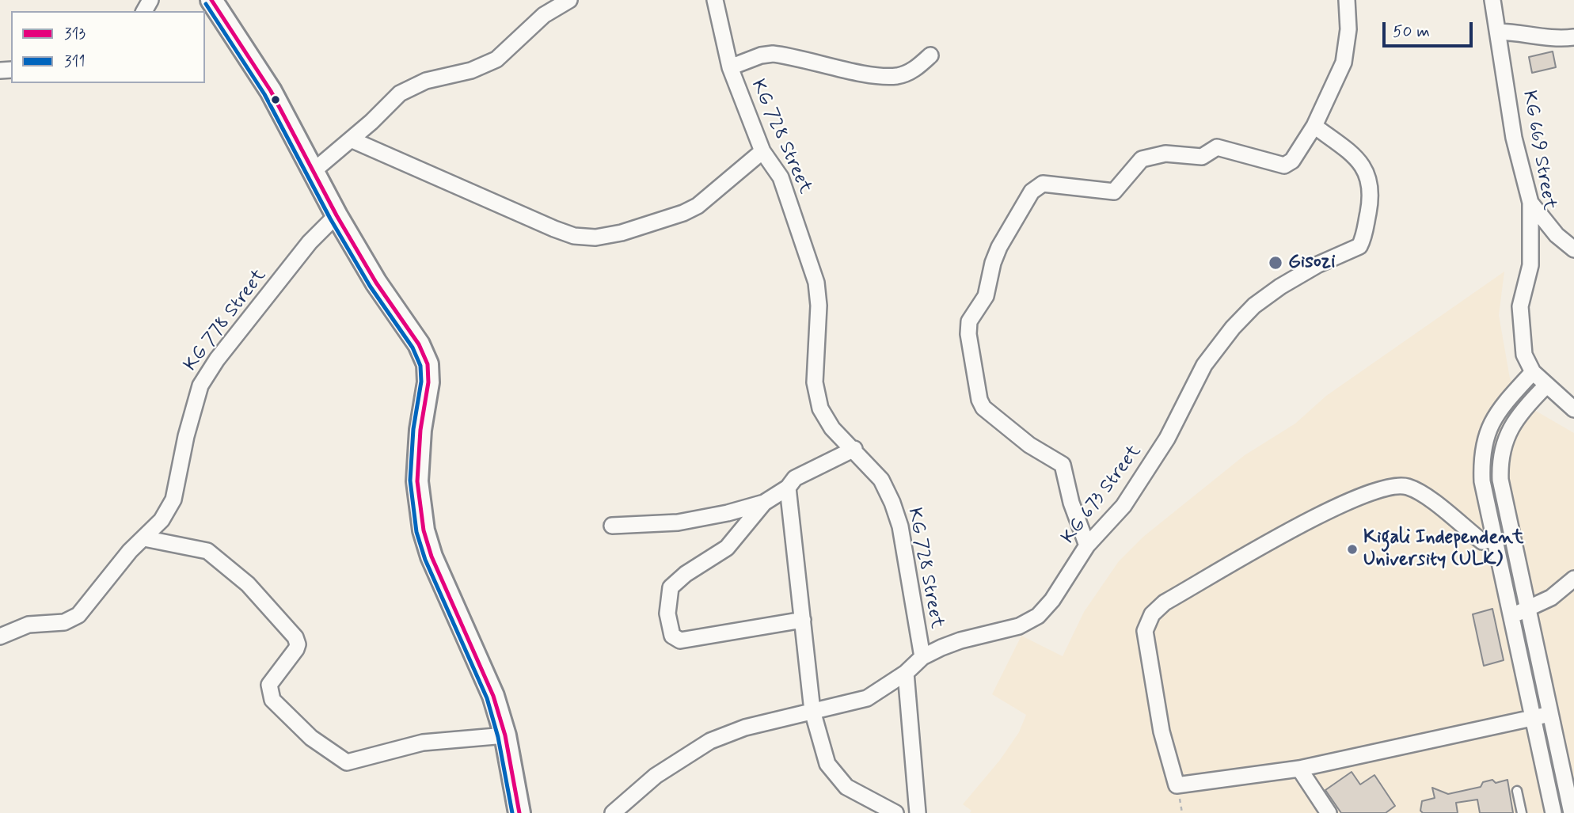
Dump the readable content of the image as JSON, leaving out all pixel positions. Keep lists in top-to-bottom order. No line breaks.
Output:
{"streets":{"street":["KG 728 Street","KG 669 Street","KG 778 Street","KG 673 Street"]},"crossings":[["KG 728 Street","KG 673 Street"]],"places":["Gisozi","Kigali Independent University (ULK)"],"lines":["transit line 313","transit line 311"],"legend":["313","311"],"scale_bar":"50 m"}
